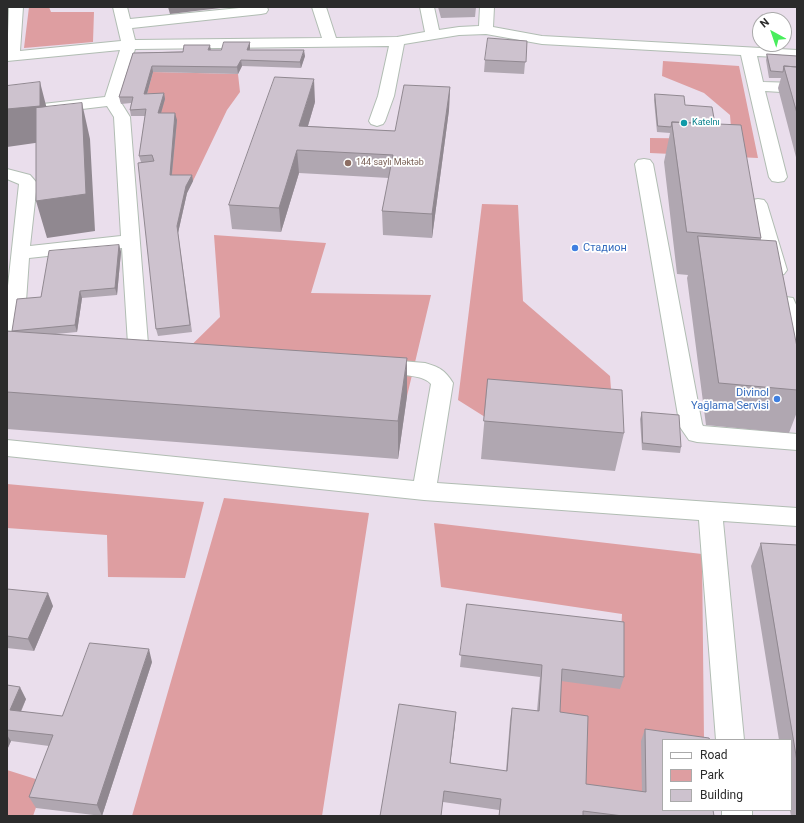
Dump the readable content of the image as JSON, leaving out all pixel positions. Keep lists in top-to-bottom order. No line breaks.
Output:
{"places":["Katelnı","144 saylı Məktəb","Стадион","Divinol Yağlama Servisi"],"legend":["Road","Park","Building"],"north":"top left"}
